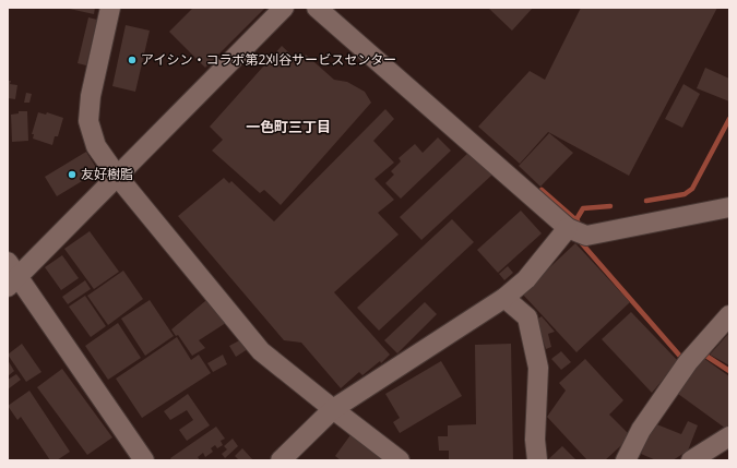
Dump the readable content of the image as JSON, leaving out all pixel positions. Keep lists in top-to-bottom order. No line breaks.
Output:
{"districts":["一色町三丁目"],"places":["アイシン・コラボ第2刈谷サービスセンター","友好樹脂"]}
